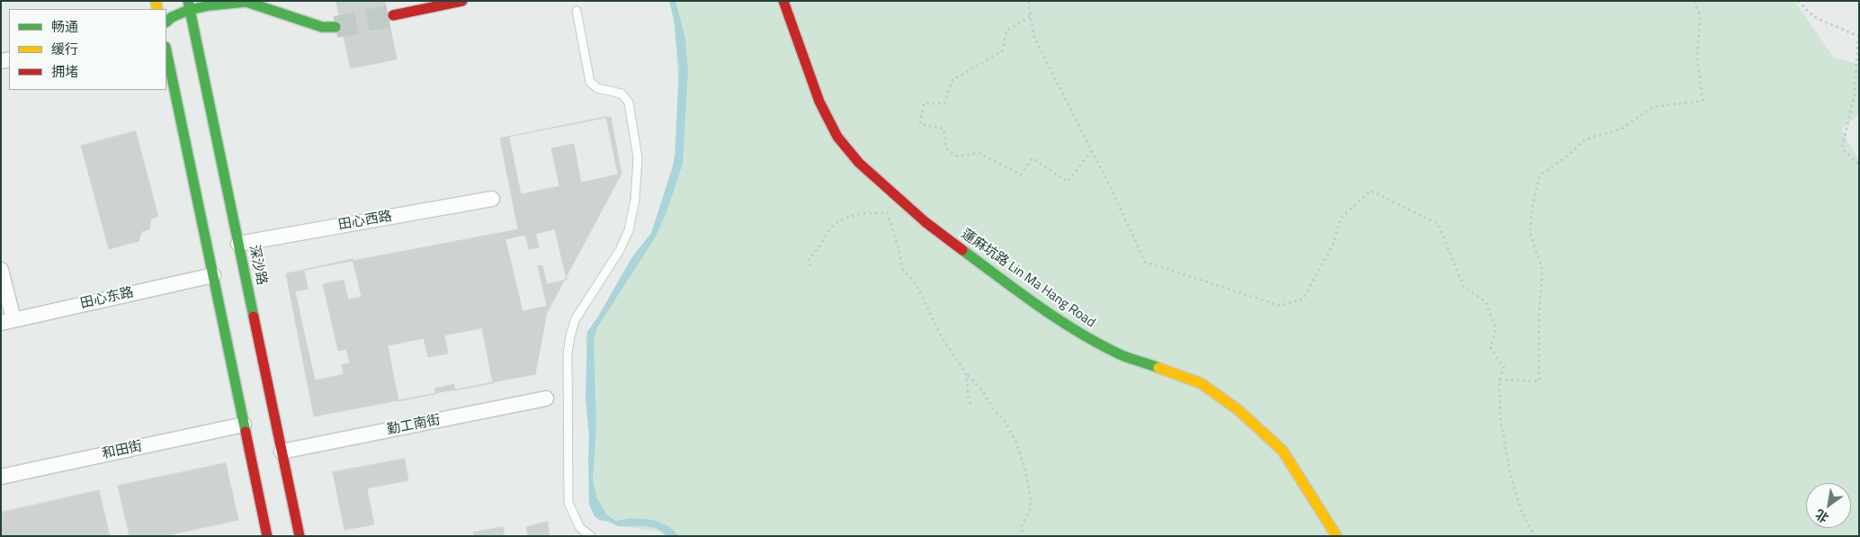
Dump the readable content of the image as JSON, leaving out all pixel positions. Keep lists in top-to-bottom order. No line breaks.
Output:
{"streets":{"main road":["深沙路","蓮麻坑路 Lin Ma Hang Road"],"street":["田心西路","田心东路","勤工南街","和田街"]},"crossings":[["田心西路","深沙路"],["深沙路","勤工南街"]],"legend":["畅通","缓行","拥堵"],"north":"bottom left"}
